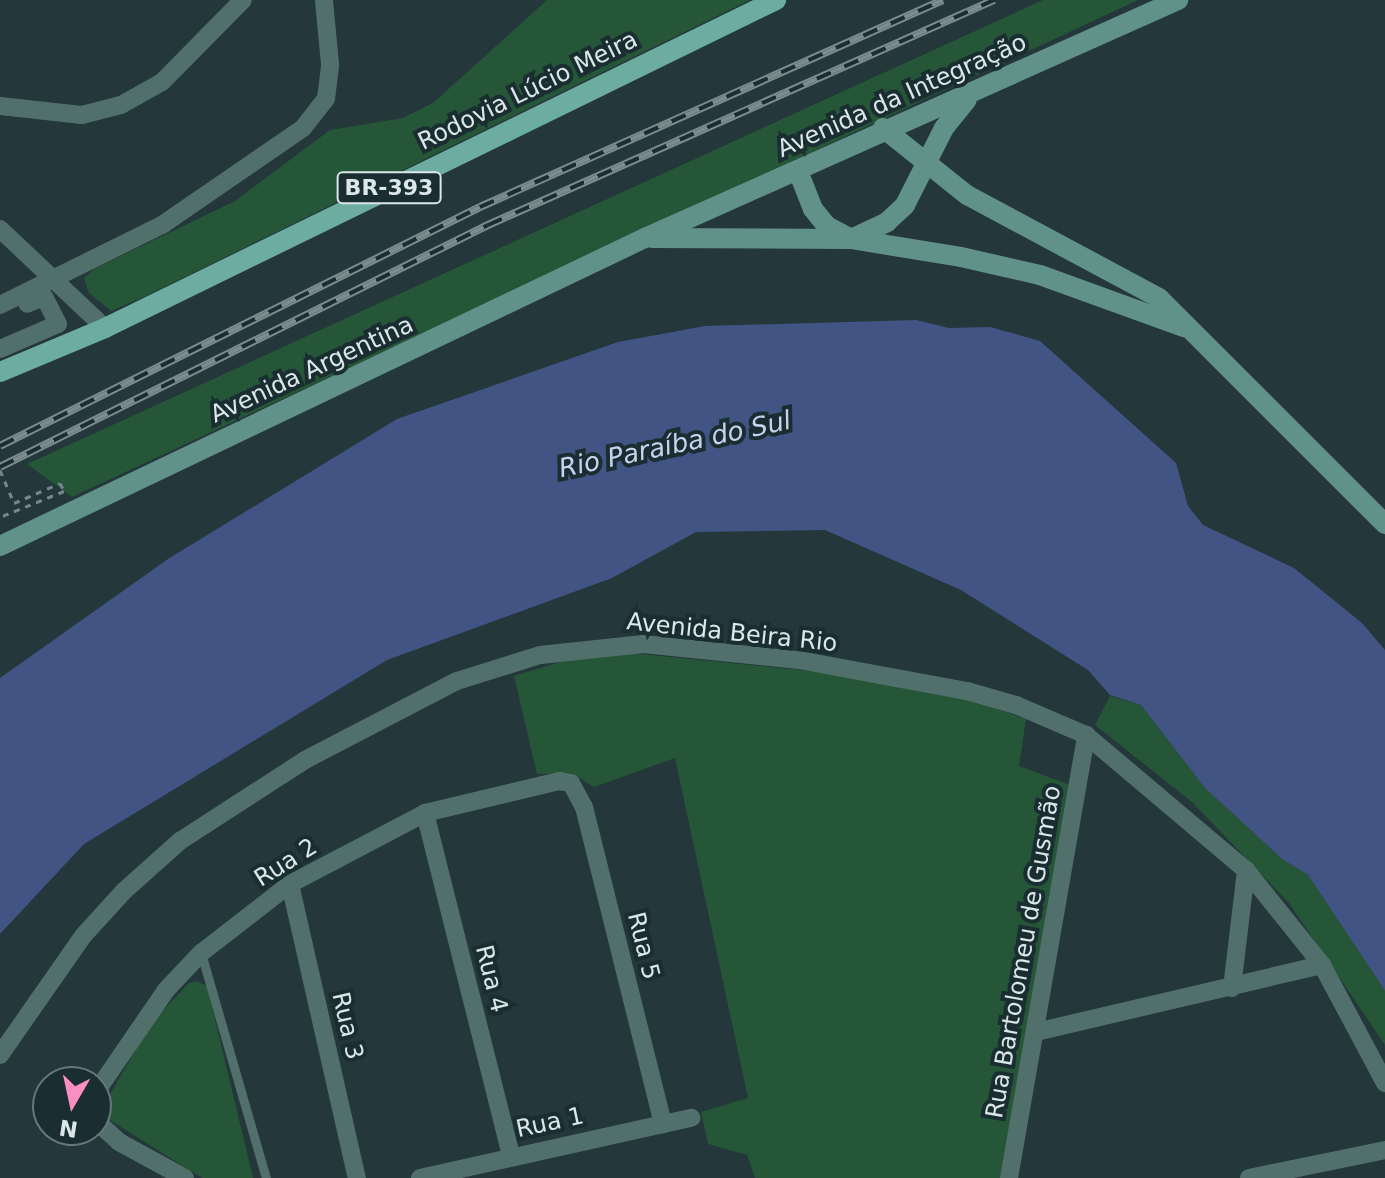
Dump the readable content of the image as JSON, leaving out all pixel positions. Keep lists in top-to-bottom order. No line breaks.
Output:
{"streets":{"main road":["Rodovia Lúcio Meira","BR-393"],"street":["Avenida da Integração","Avenida Argentina","Avenida Beira Rio","Rua 2","Rua 5","Rua Bartolomeu de Gusmão","Rua 4","Rua 3","Rua 1"]},"crossings":[["Avenida da Integração","Avenida Argentina"],["Avenida Beira Rio","Rua Bartolomeu de Gusmão"],["Rua 2","Rua 5"],["Rua 2","Rua 4"],["Rua 2","Rua 3"],["Rua 5","Rua 1"],["Rua 4","Rua 1"]],"water":["Rio Paraíba do Sul"],"north":"bottom"}
